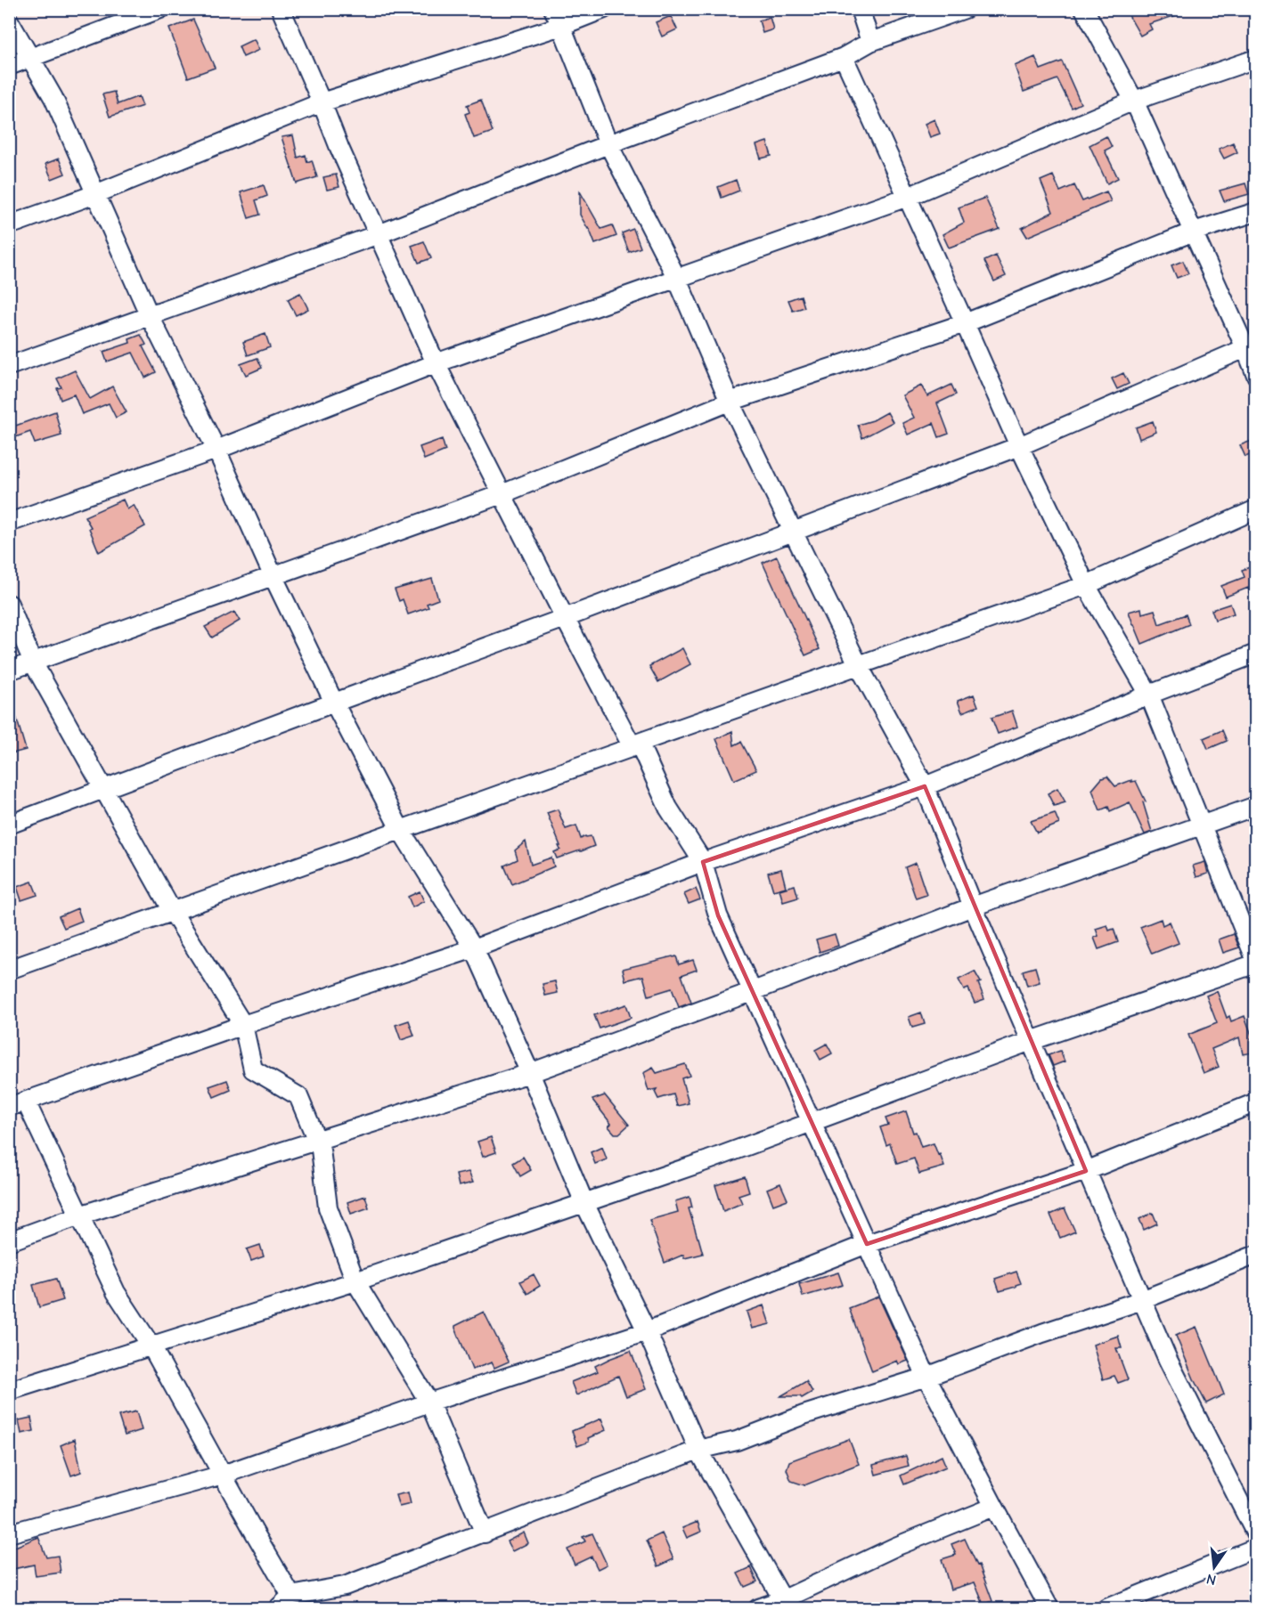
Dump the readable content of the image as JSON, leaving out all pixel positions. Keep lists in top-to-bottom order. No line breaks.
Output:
{"north":"bottom"}
